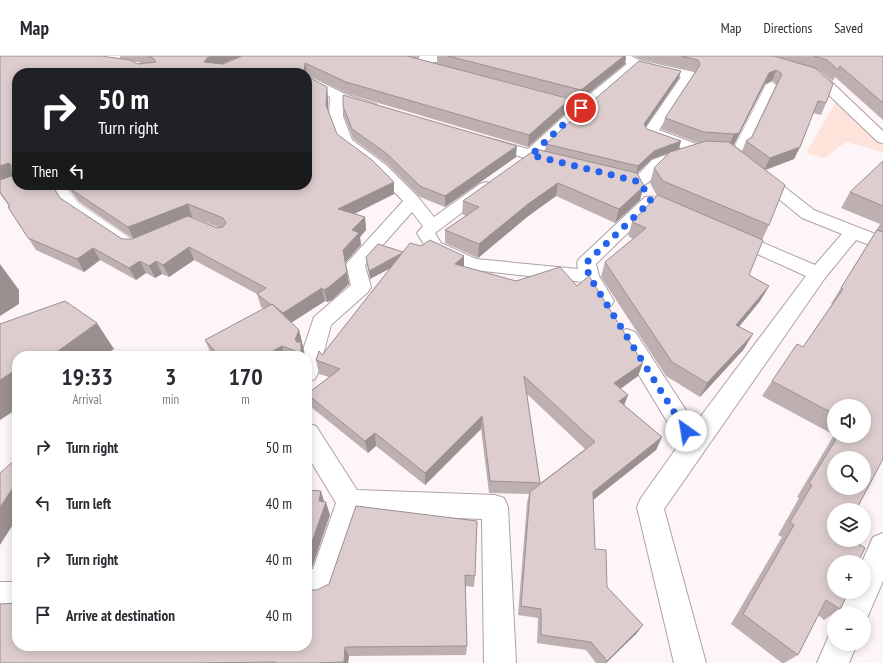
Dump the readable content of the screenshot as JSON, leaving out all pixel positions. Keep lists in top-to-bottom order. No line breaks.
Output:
{"page":{"header":"Map","nav":["Map","Directions","Saved"],"turn":["50 m","Turn right"],"then":"Then","eta":["19:33","Arrival","3","min","170","m"],"map_buttons":["+","−"],"list":[{"name":"Turn right","value":"50 m"},{"name":"Turn left","value":"40 m"},{"name":"Turn right","value":"40 m"},{"name":"Arrive at destination","value":"40 m"}]}}
